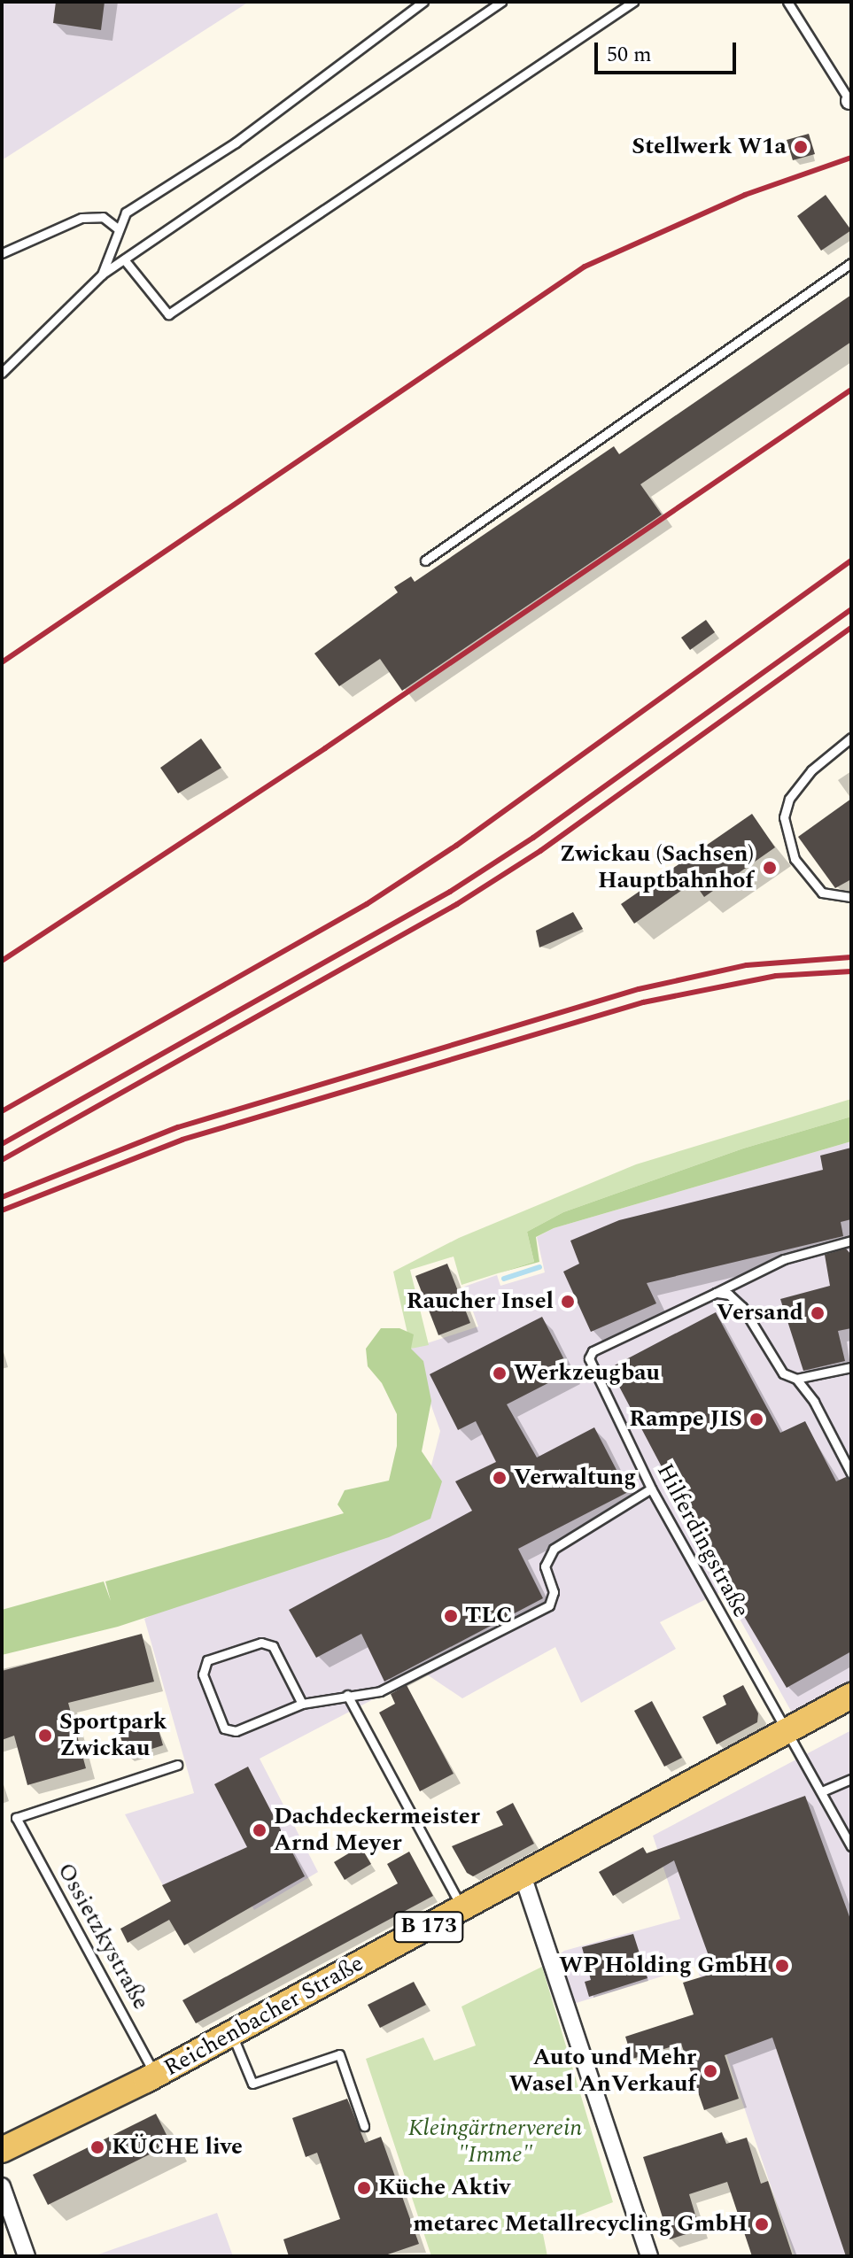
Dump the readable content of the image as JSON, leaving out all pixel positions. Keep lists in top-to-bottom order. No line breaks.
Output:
{"streets":{"main road":["B 173","Reichenbacher Straße"],"lane":["Hilferdingstraße","Ossietzkystraße"]},"crossings":[["Hilferdingstraße","Reichenbacher Straße"],["Ossietzkystraße","Reichenbacher Straße"]],"parks":["Kleingärtnerverein \"Imme\""],"places":["Stellwerk W1a","Zwickau (Sachsen) Hauptbahnhof","Raucher Insel","Versand","Werkzeugbau","Rampe JIS","Verwaltung","TLC","Sportpark Zwickau","Dachdeckermeister Arnd Meyer","WP Holding GmbH","Auto und Mehr Wasel AnVerkauf","KÜCHE live","Küche Aktiv","metarec Metallrecycling GmbH"],"scale_bar":"50 m"}
